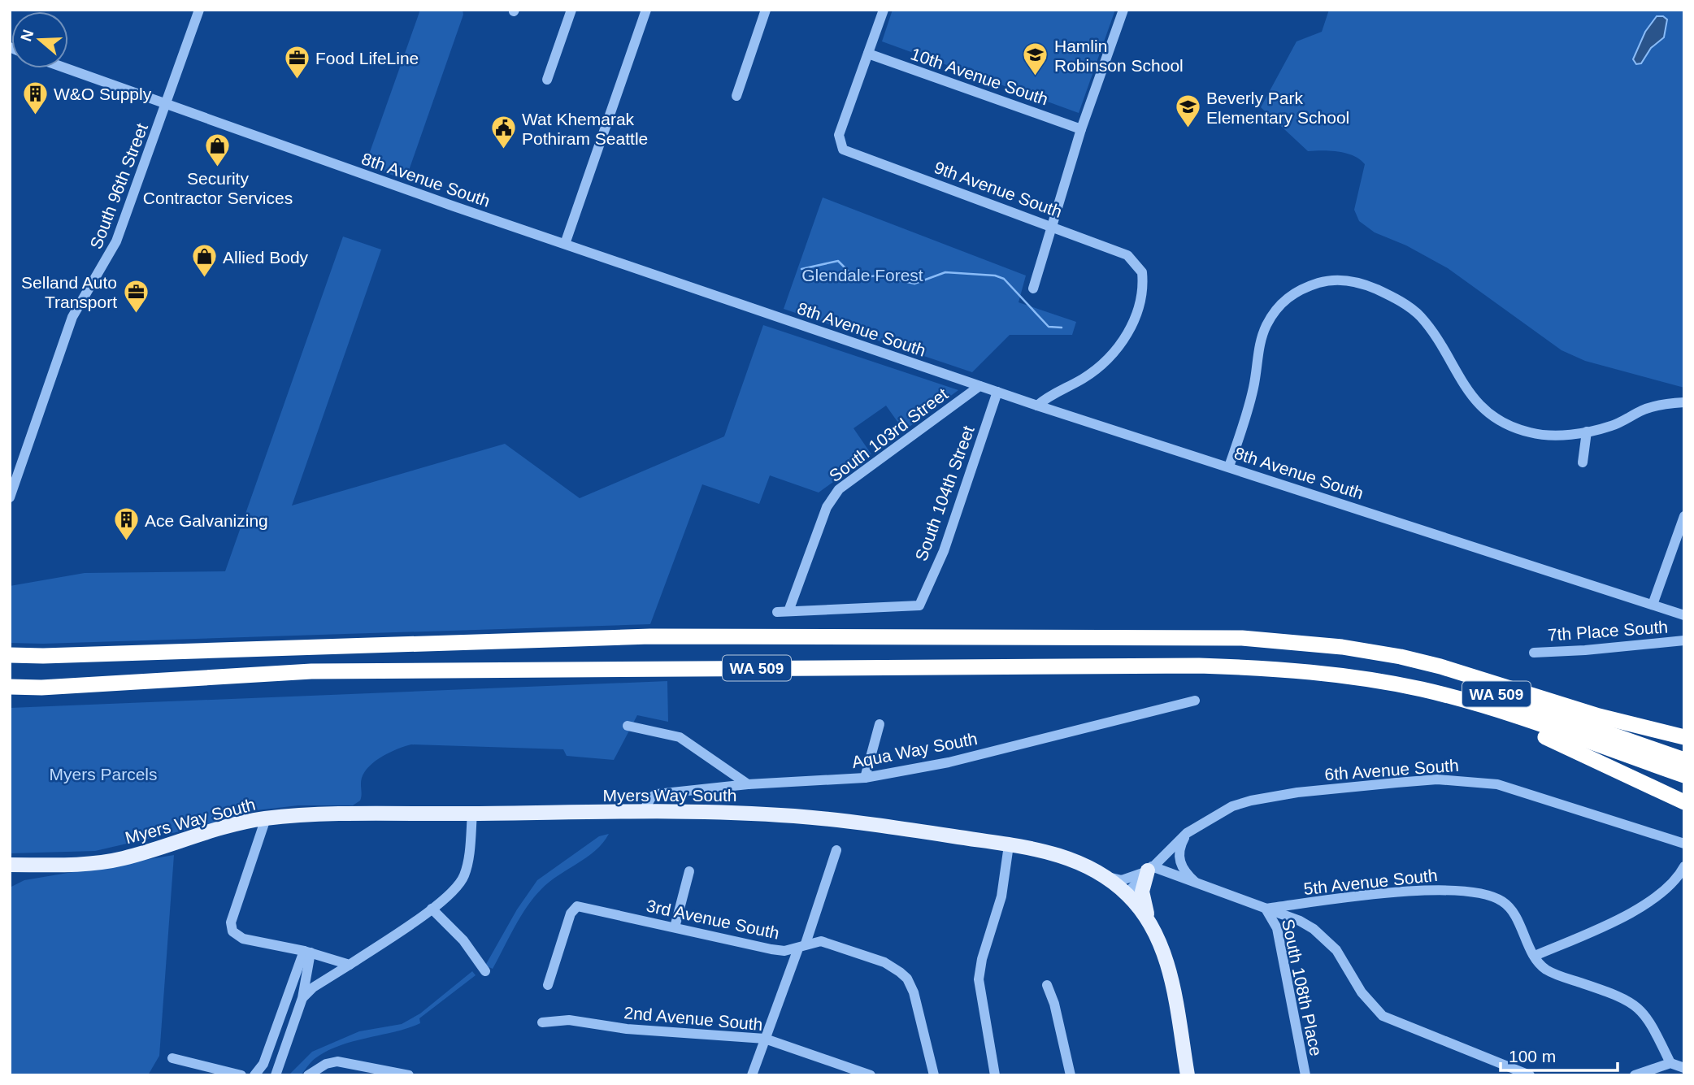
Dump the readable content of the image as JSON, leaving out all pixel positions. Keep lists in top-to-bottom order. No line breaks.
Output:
{"streets":{"highway":["WA 509"],"main road":["Myers Way South"],"street":["10th Avenue South","8th Avenue South","South 96th Street","9th Avenue South","South 103rd Street","South 104th Street","7th Place South","Aqua Way South","6th Avenue South","5th Avenue South","3rd Avenue South","South 108th Place","2nd Avenue South"]},"crossings":[["10th Avenue South","9th Avenue South"],["8th Avenue South","South 96th Street"],["8th Avenue South","9th Avenue South"],["8th Avenue South","South 103rd Street"],["8th Avenue South","South 104th Street"],["South 103rd Street","South 104th Street"],["Aqua Way South","Myers Way South"],["6th Avenue South","Myers Way South"],["5th Avenue South","South 108th Place"]],"parks":["Glendale Forest","Myers Parcels"],"places":{"school or university":["Hamlin Robinson School","Beverly Park Elementary School"],"office":["Food LifeLine","Selland Auto Transport"],"building":["W&O Supply","Ace Galvanizing"],"public building":["Wat Khemarak Pothiram Seattle"],"shop":["Security Contractor Services","Allied Body"]},"scale_bar":"100 m","north":"left"}
